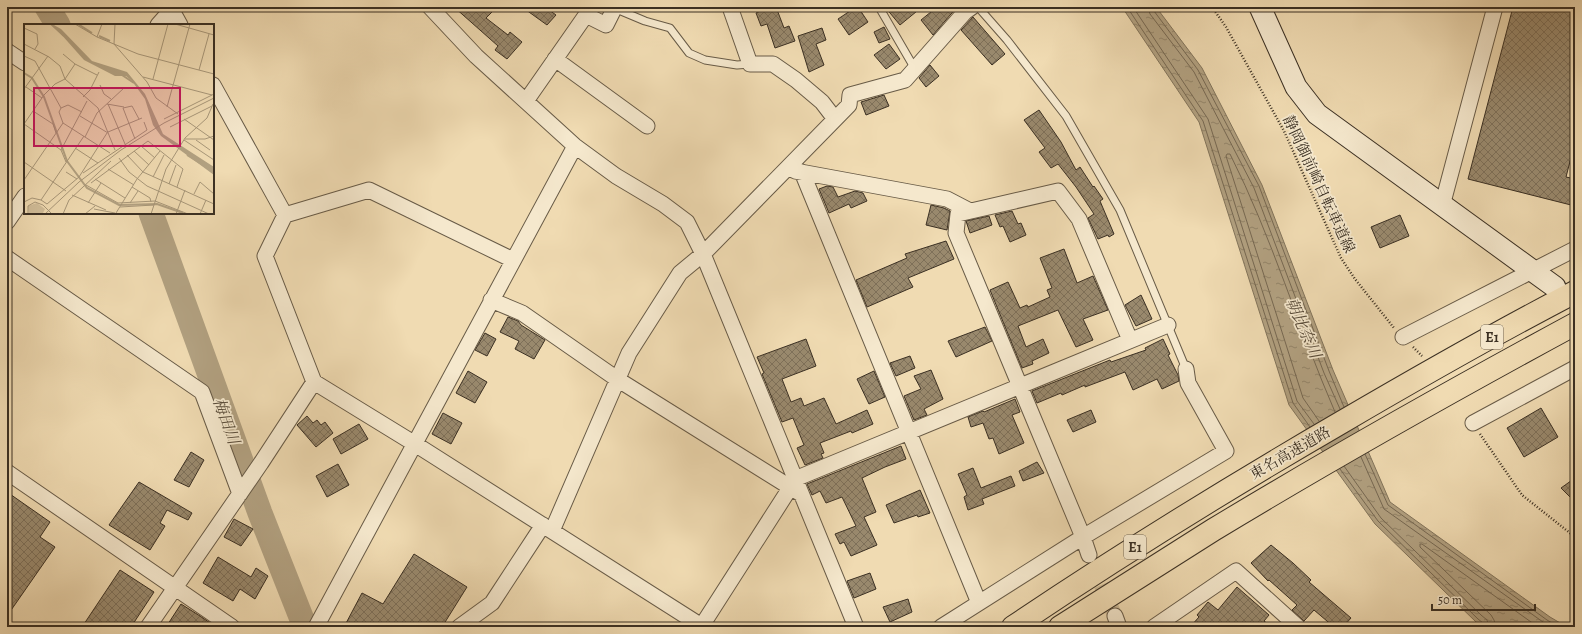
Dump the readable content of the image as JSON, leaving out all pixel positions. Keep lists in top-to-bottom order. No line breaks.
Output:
{"streets":{"highway":["E1","東名高速道路"],"path":["静岡御前崎自転車道線"]},"water":["朝比奈川","梅田川"],"scale_bar":"50 m"}
